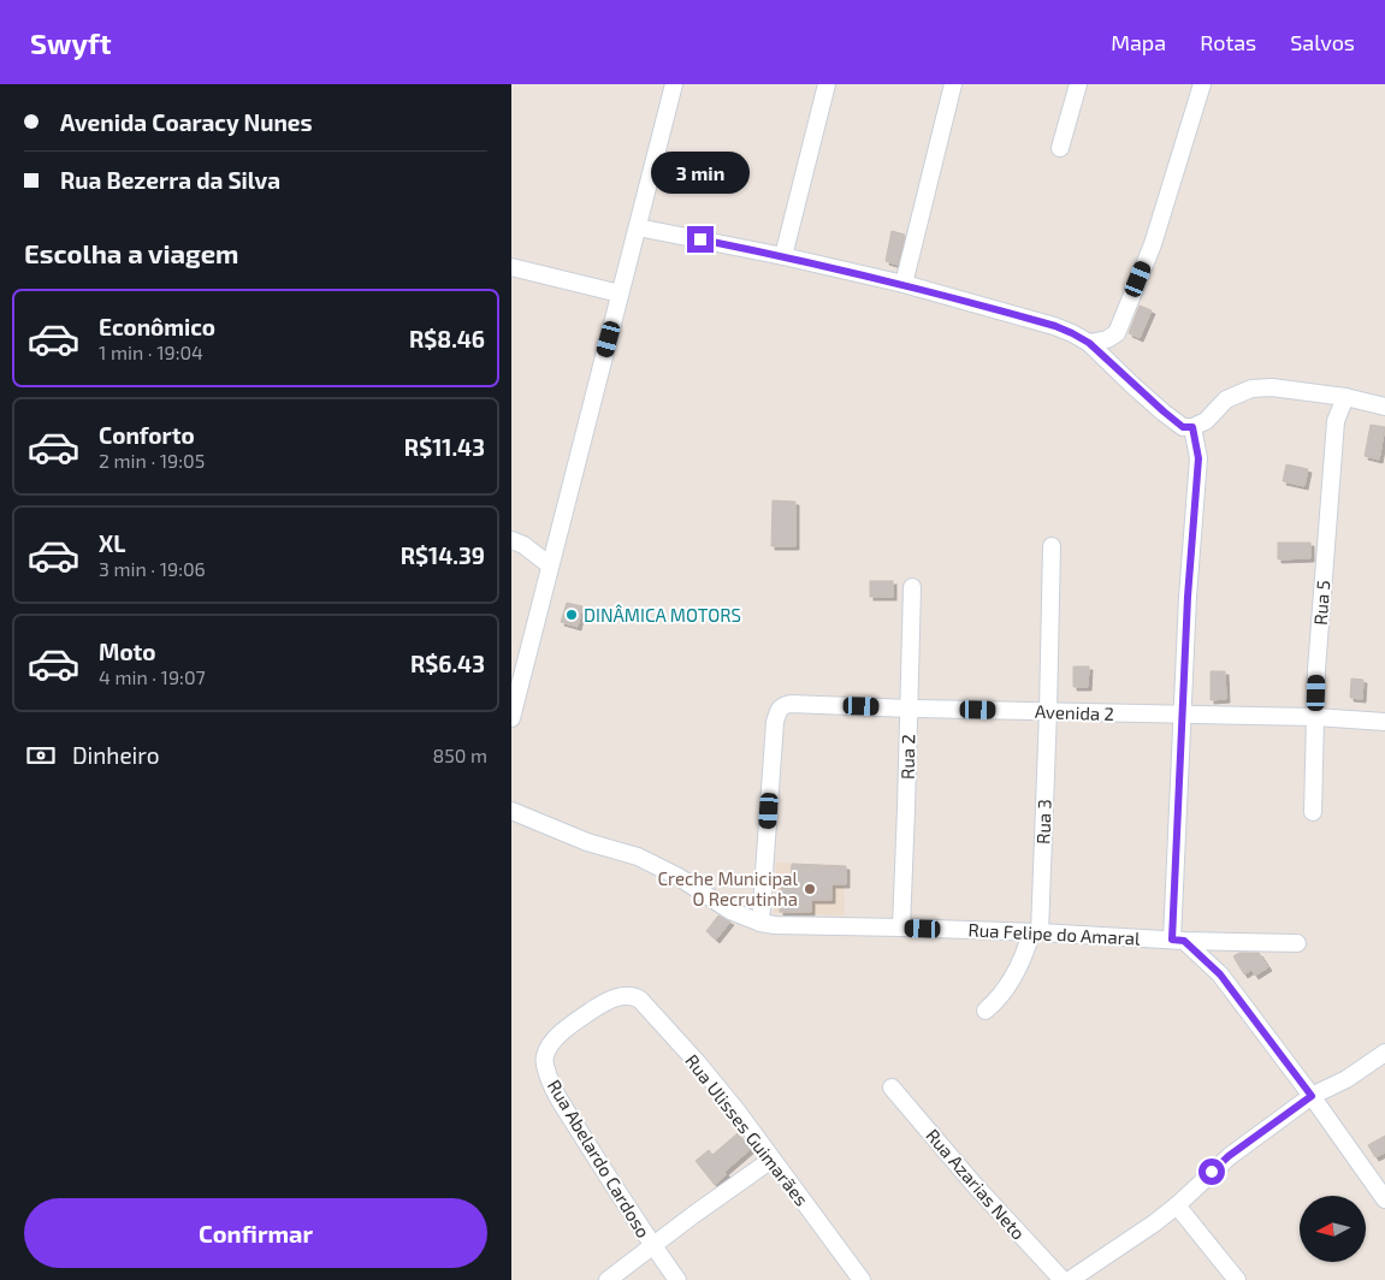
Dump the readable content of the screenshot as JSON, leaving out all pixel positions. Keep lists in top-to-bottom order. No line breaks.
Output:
{"streets":{"street":["Rua 5","Avenida 2","Rua 2","Rua 3","Rua Felipe do Amaral","Rua Ulisses Guimarães","Rua Abelardo Cardoso","Rua Azarias Neto"]},"crossings":[["Rua 5","Avenida 2"],["Avenida 2","Rua 2"],["Avenida 2","Rua 3"],["Avenida 2","Rua Felipe do Amaral"],["Rua 2","Rua Felipe do Amaral"],["Rua 3","Rua Felipe do Amaral"],["Rua Ulisses Guimarães","Rua Abelardo Cardoso"]],"places":["DINÂMICA MOTORS","Creche Municipal O Recrutinha"],"north":"left","page":{"header":"Swyft","nav":["Mapa","Rotas","Salvos"],"banner":["Avenida Coaracy Nunes","Rua Bezerra da Silva"],"bubble":"3 min","heading":"Escolha a viagem","list":[{"name":"Econômico","note":"1 min · 19:04","value":"R$8.46"},{"name":"Conforto","note":"2 min · 19:05","value":"R$11.43"},{"name":"XL","note":"3 min · 19:06","value":"R$14.39"},{"name":"Moto","note":"4 min · 19:07","value":"R$6.43"}],"pay":["Dinheiro","850 m"],"buttons":"Confirmar"}}
